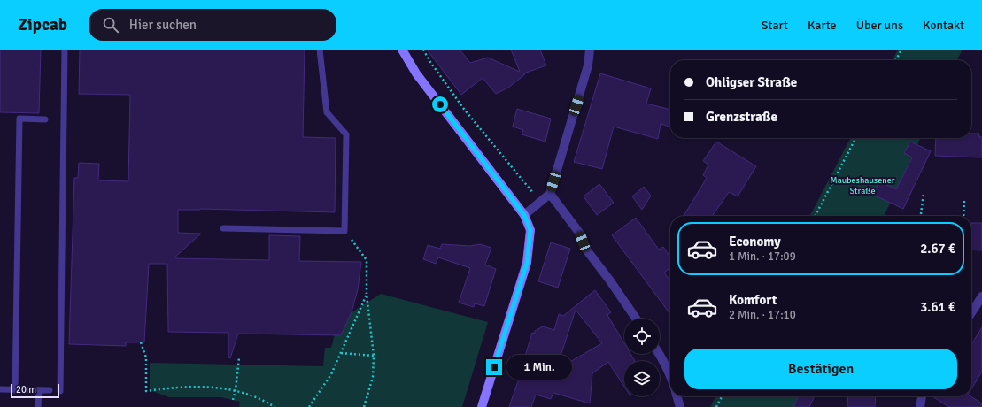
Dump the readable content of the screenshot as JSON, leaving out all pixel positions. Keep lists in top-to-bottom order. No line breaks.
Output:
{"parks":["Maubeshausener Straße"],"scale_bar":"20 m","page":{"header":"Zipcab","search":"Hier suchen","nav":["Start","Karte","Über uns","Kontakt"],"banner":["Ohligser Straße","Grenzstraße"],"list":[{"name":"Economy","note":"1 Min. · 17:09","value":"2.67 €"},{"name":"Komfort","note":"2 Min. · 17:10","value":"3.61 €"}],"buttons":"Bestätigen","bubble":"1 Min.","scale":"20 m"}}
